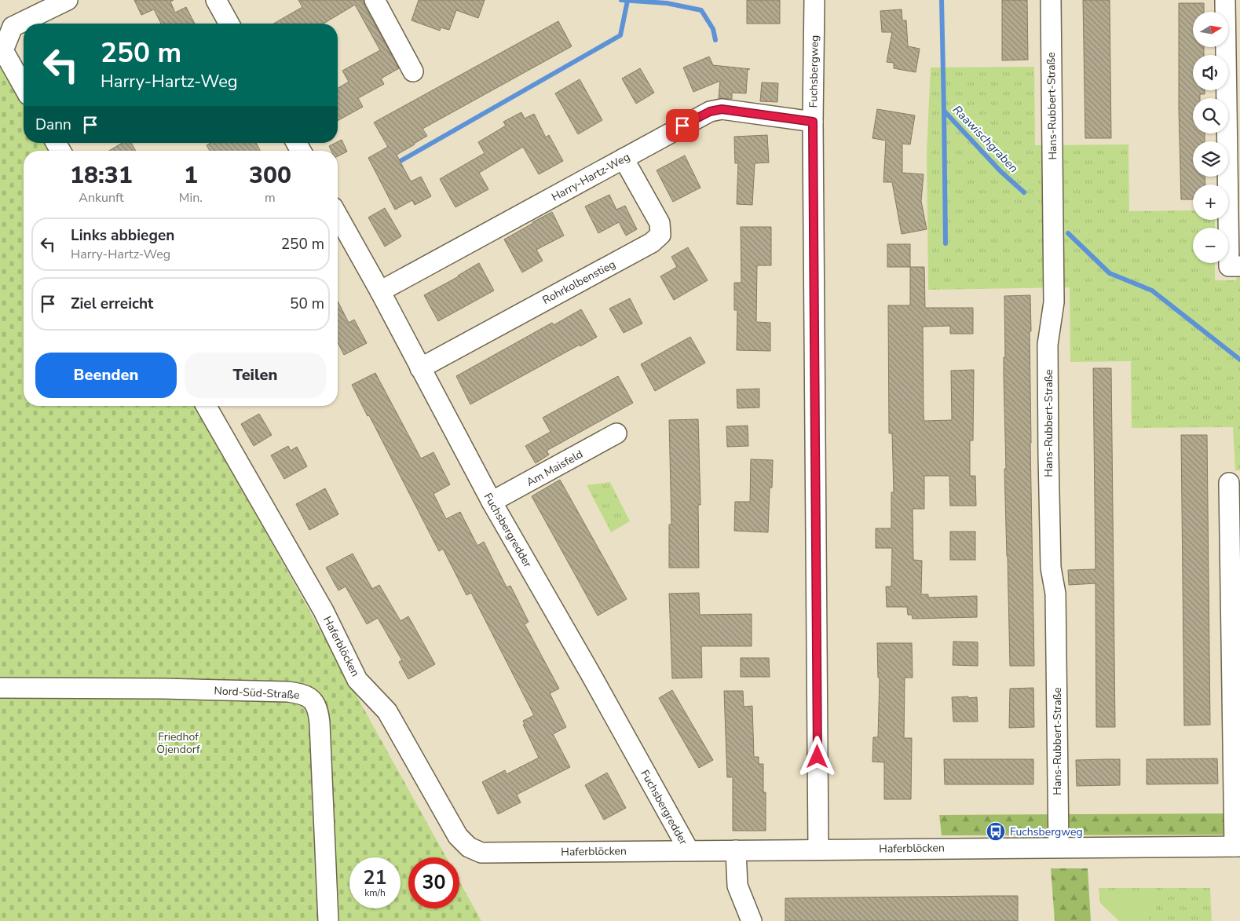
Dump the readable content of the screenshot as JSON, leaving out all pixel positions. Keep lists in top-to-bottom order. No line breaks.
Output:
{"streets":{"street":["Fuchsbergweg","Hans-Rubbert-Straße","Harry-Hartz-Weg","Rohrkolbenstieg","Am Maisfeld","Fuchsbergredder","Haferblöcken","Nord-Süd-Straße"]},"crossings":[["Fuchsbergweg","Harry-Hartz-Weg"],["Fuchsbergweg","Haferblöcken"],["Hans-Rubbert-Straße","Haferblöcken"],["Harry-Hartz-Weg","Rohrkolbenstieg"],["Harry-Hartz-Weg","Fuchsbergredder"],["Rohrkolbenstieg","Fuchsbergredder"],["Am Maisfeld","Fuchsbergredder"],["Fuchsbergredder","Haferblöcken"]],"water":["Raawischgraben"],"parks":["Friedhof Öjendorf"],"places":{"bus stop":["Fuchsbergweg"]},"north":"right","page":{"map_buttons":["+","−"],"turn":["250 m","Harry-Hartz-Weg"],"then":"Dann","eta":["18:31","Ankunft","1","Min.","300","m"],"list":[{"name":"Links abbiegen","note":"Harry-Hartz-Weg","value":"250 m"},{"name":"Ziel erreicht","value":"50 m"}],"buttons":["Beenden","Teilen"],"speed":"21 km/h","limit":"30"}}
